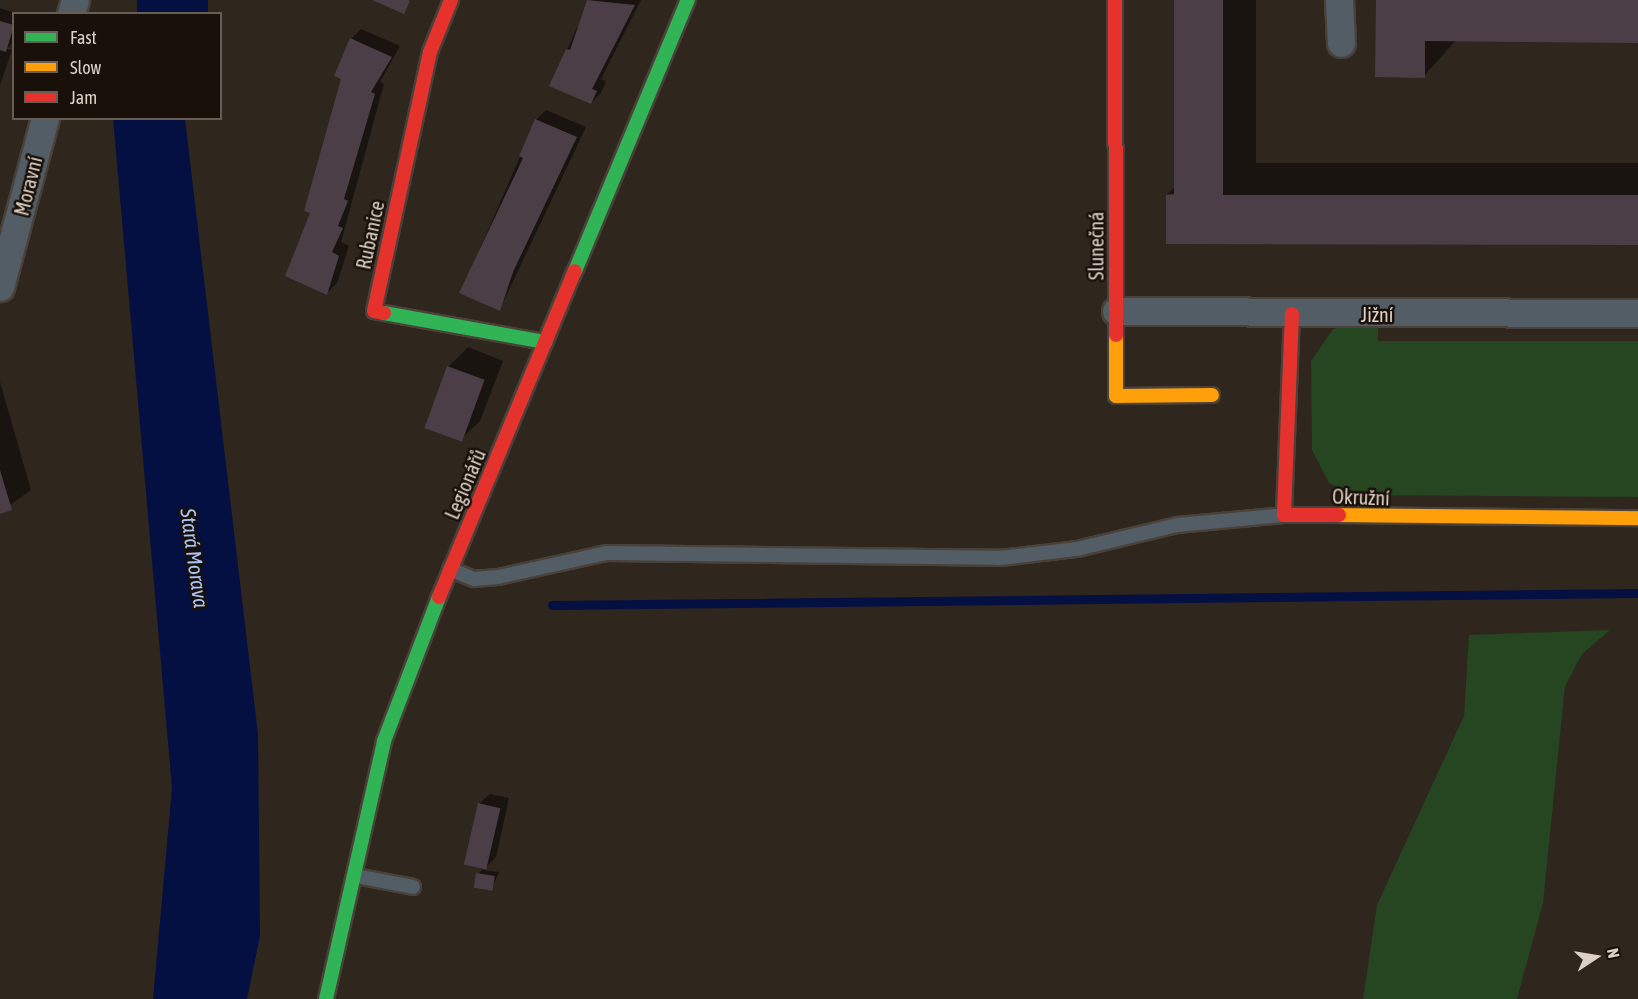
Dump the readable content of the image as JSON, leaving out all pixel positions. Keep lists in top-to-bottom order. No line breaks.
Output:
{"streets":{"street":["Moravní","Rubanice","Slunečná","Jižní","Legionářů","Okružní"]},"crossings":[["Rubanice","Legionářů"],["Slunečná","Jižní"]],"water":["Stará Morava"],"legend":["Fast","Slow","Jam"],"north":"right"}
